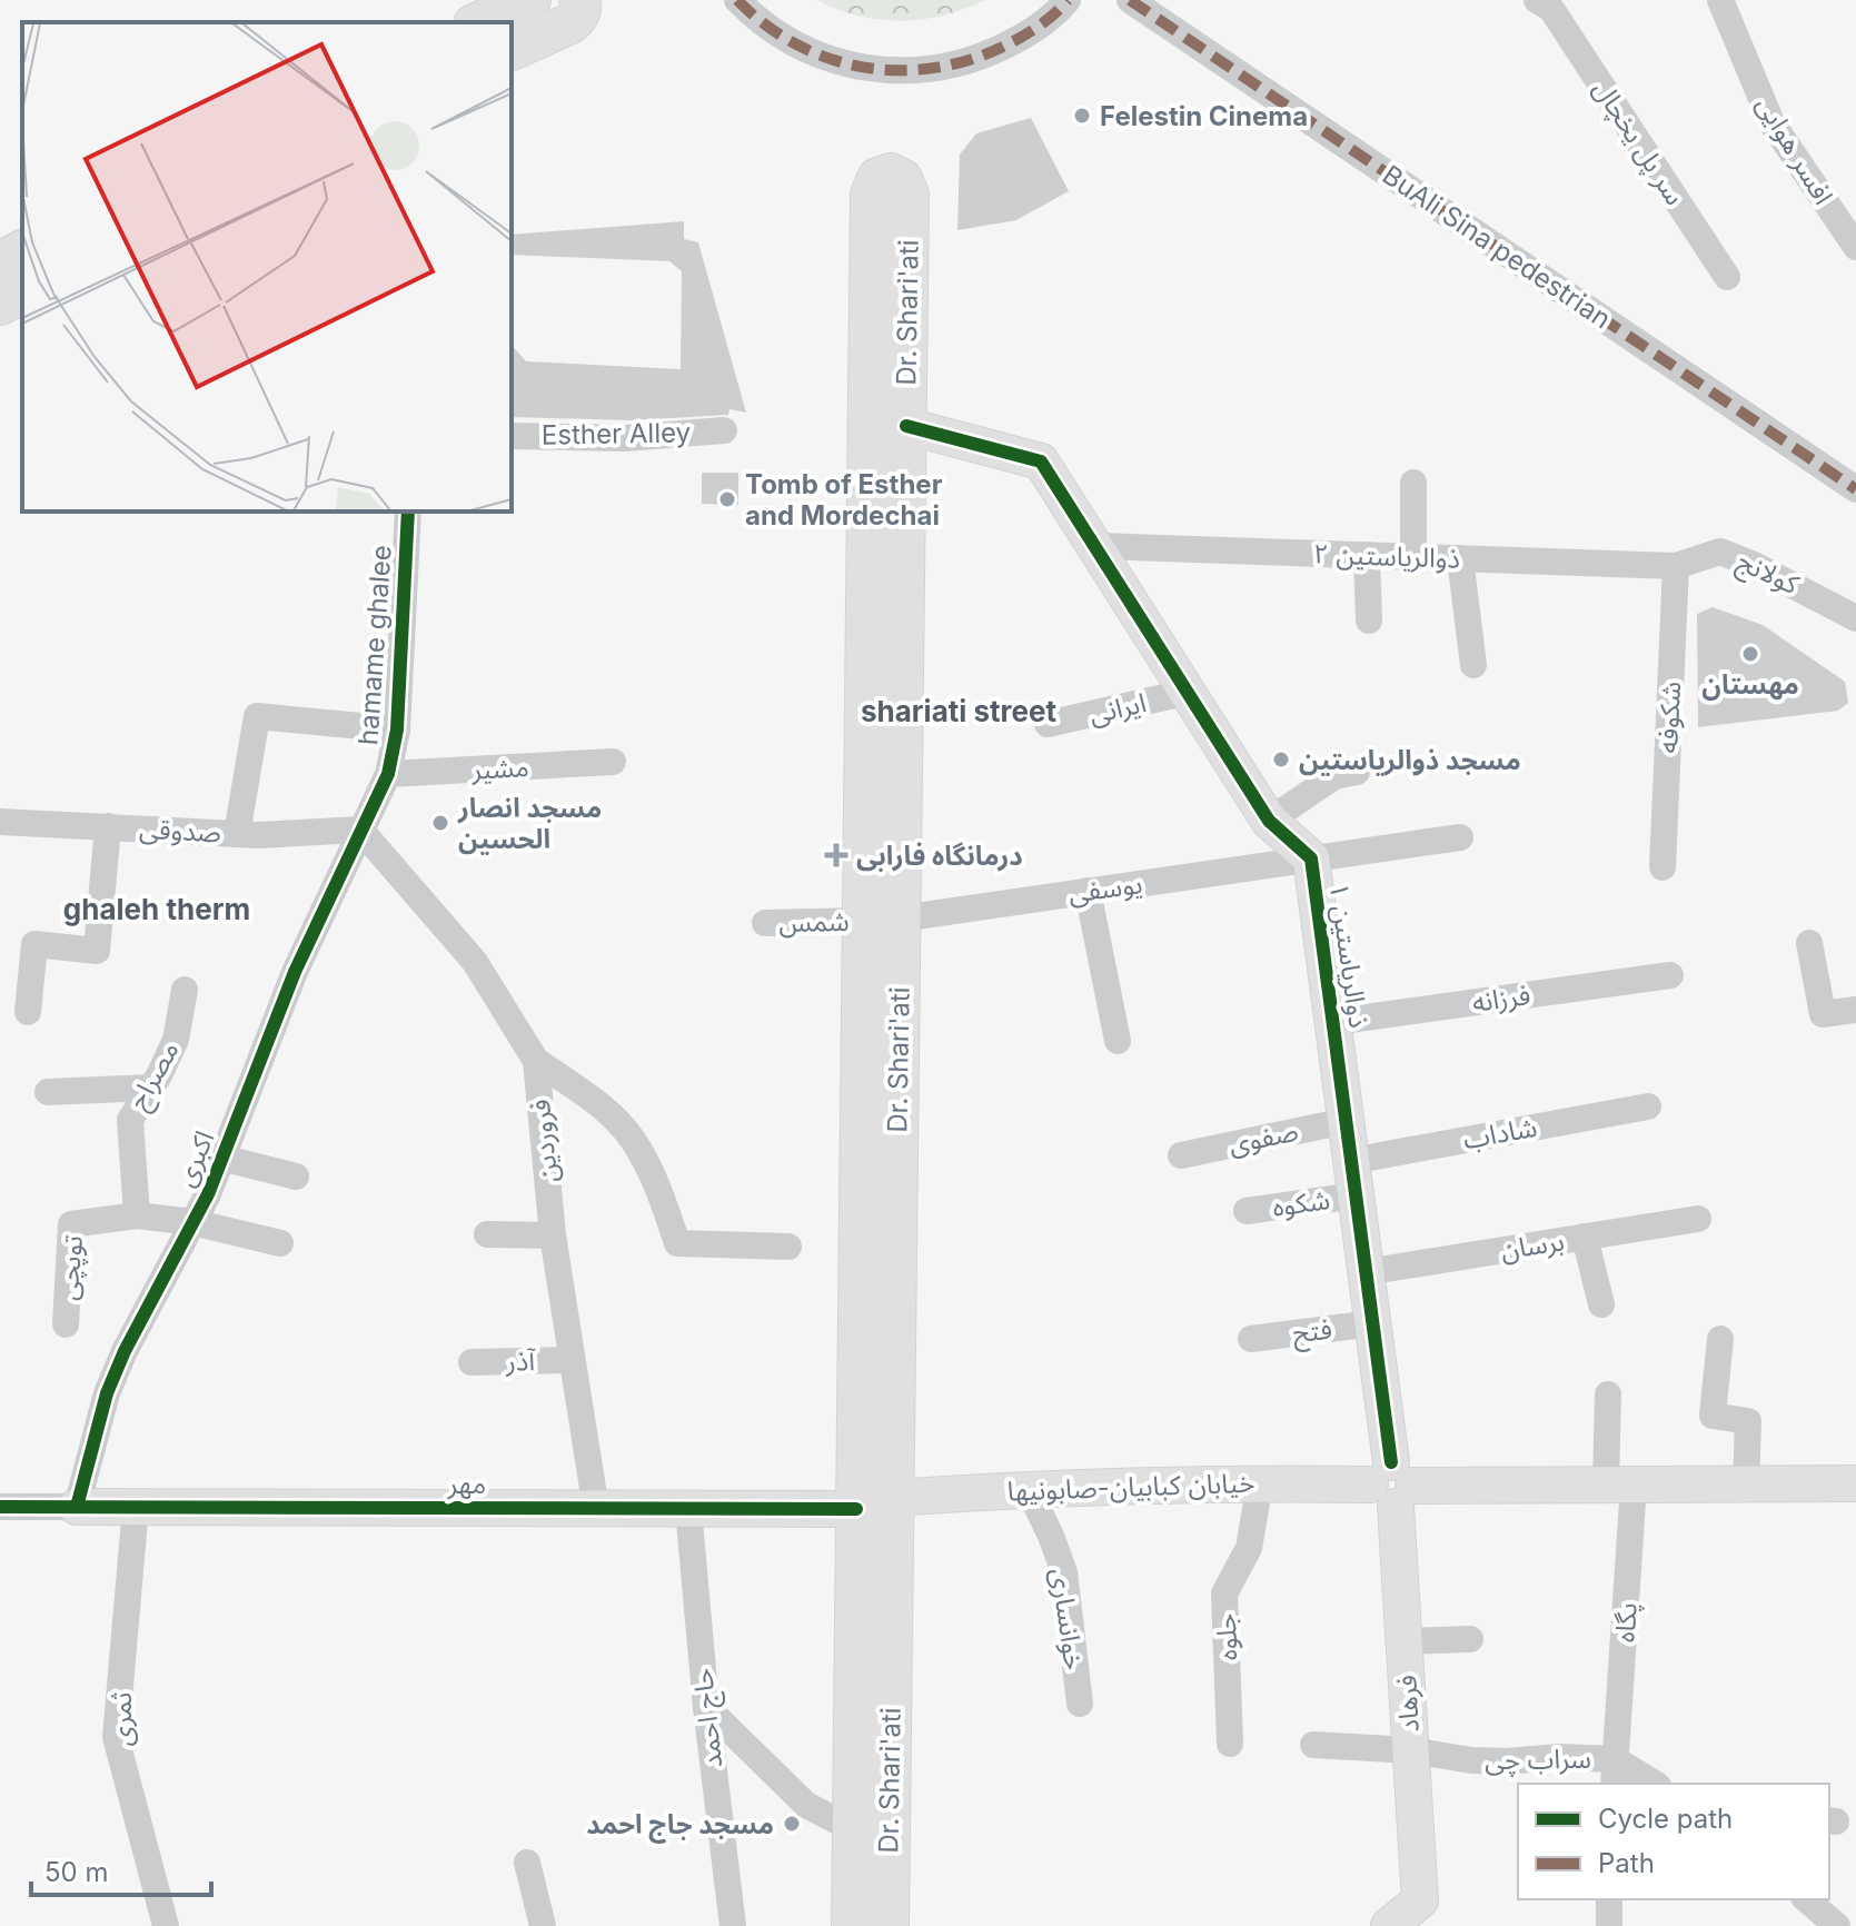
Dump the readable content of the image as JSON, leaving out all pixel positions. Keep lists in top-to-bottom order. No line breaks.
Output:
{"streets":{"main road":["Dr. Shari'ati"],"street":["سر پل یخچال","افسر هوایی","BuAli Sina pedestrian","Esther Alley","ذوالریاستین ۲","کولانج","hamame ghalee","ایرانی","شکوفه","مشیر","صدوقی","یوسفی","شمس","ذوالریاستین ۱","فرزانه","مصراح","شاداب","صفوی","فروردین","اکبری","شکوه","برسان","توپچی","فتح","آذر","مهر","خیابان کبابیان-صابونیها","خوانساری","پگاه","جلوه","فرهاد","حاج احمد","ثمری","سراب چی"]},"crossings":[["Dr. Shari'ati","یوسفی"],["Dr. Shari'ati","شمس"],["Dr. Shari'ati","ذوالریاستین ۱"],["Dr. Shari'ati","مهر"],["Dr. Shari'ati","خیابان کبابیان-صابونیها"],["ذوالریاستین ۲","کولانج"],["ذوالریاستین ۲","شکوفه"],["ذوالریاستین ۲","ذوالریاستین ۱"],["کولانج","شکوفه"],["hamame ghalee","مشیر"],["hamame ghalee","صدوقی"],["hamame ghalee","فروردین"],["hamame ghalee","اکبری"],["ایرانی","ذوالریاستین ۱"],["صدوقی","فروردین"],["صدوقی","اکبری"],["یوسفی","شمس"],["یوسفی","ذوالریاستین ۱"],["ذوالریاستین ۱","فرزانه"],["ذوالریاستین ۱","شاداب"],["ذوالریاستین ۱","صفوی"],["ذوالریاستین ۱","شکوه"],["ذوالریاستین ۱","برسان"],["ذوالریاستین ۱","فتح"],["ذوالریاستین ۱","خیابان کبابیان-صابونیها"],["ذوالریاستین ۱","فرهاد"],["مصراح","توپچی"],["شاداب","شکوه"],["فروردین","اکبری"],["فروردین","آذر"],["فروردین","مهر"],["اکبری","توپچی"],["اکبری","مهر"],["مهر","خیابان کبابیان-صابونیها"],["مهر","حاج احمد"],["مهر","ثمری"],["خیابان کبابیان-صابونیها","خوانساری"],["خیابان کبابیان-صابونیها","پگاه"],["خیابان کبابیان-صابونیها","جلوه"],["خیابان کبابیان-صابونیها","فرهاد"],["پگاه","سراب چی"],["فرهاد","سراب چی"]],"districts":["shariati street","ghaleh therm"],"places":{"other":["Felestin Cinema","Tomb of Esther and Mordechai","مهستان","مسجد ذوالریاستین","مسجد انصار الحسین","مسجد جاج احمد"],"health":["درمانگاه فارابی"]},"legend":["Cycle path","Path"],"scale_bar":"50 m"}
